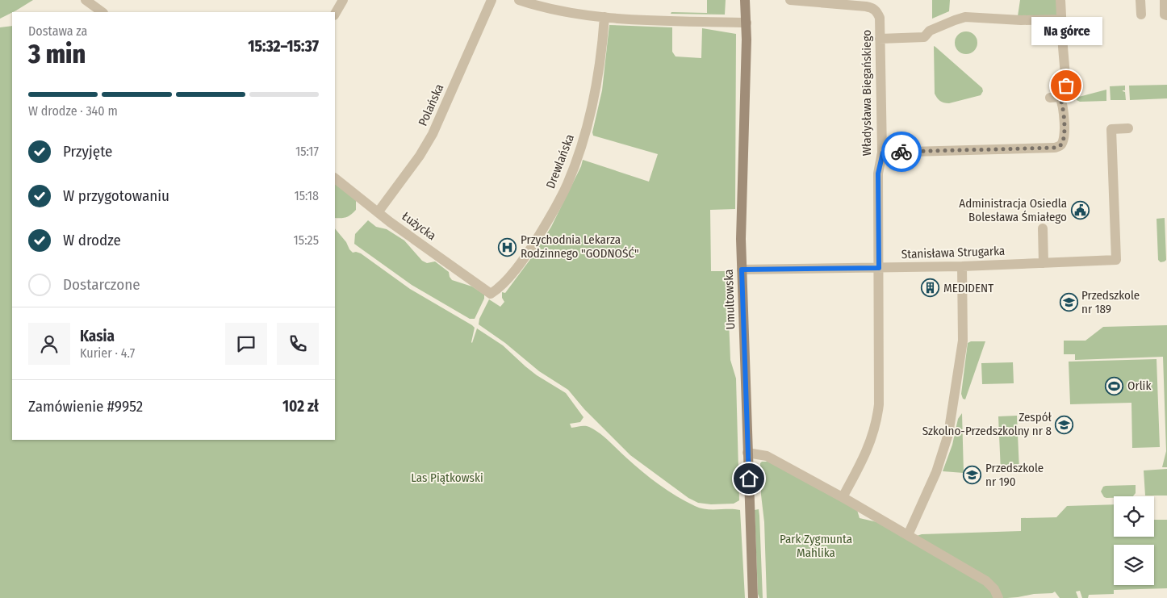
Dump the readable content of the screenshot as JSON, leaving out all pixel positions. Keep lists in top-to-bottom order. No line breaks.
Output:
{"streets":{"street":["Władysława Biegańskiego","Polańska","Drewlańska","Łużycka","Stanisława Strugarka","Umultowska"]},"crossings":[["Władysława Biegańskiego","Stanisława Strugarka"],["Polańska","Łużycka"],["Drewlańska","Łużycka"],["Stanisława Strugarka","Umultowska"]],"parks":["Las Piątkowski","Park Zygmunta Mahlika"],"places":{"other":["Na górce"],"public building":["Administracja Osiedla Bolesława Śmiałego"],"hospital":["Przychodnia Lekarza Rodzinnego \"GODNOŚĆ\""],"building":["MEDIDENT"],"school or university":["Przedszkole nr 189","Zespół Szkolno-Przedszkolny nr 8","Przedszkole nr 190"],"sports":["Orlik"]},"page":{"heading":["3 min","Dostawa za","15:32–15:37"],"panel":["Kasia","Kurier · 4.7","Zamówienie #9952","102 zł"],"bubble":"Na górce","bar":"W drodze · 340 m","list":[["Przyjęte","15:17"],["W przygotowaniu","15:18"],["W drodze","15:25"],"Dostarczone"]}}
